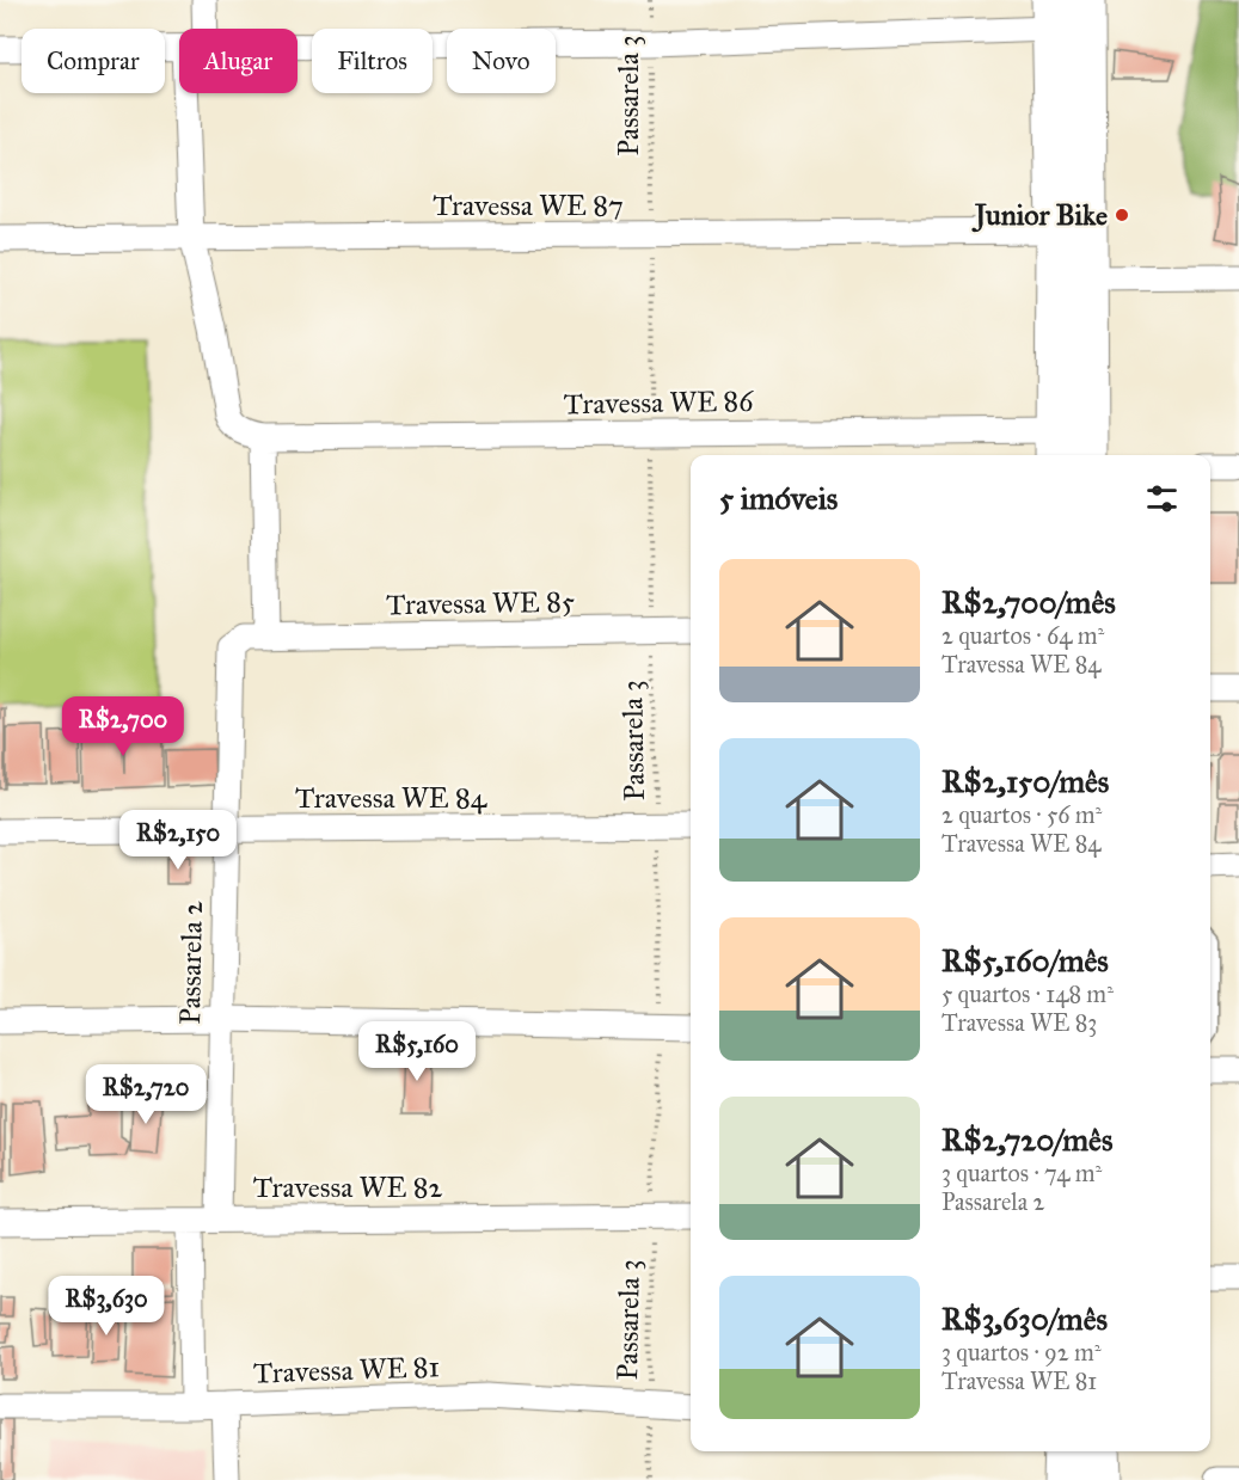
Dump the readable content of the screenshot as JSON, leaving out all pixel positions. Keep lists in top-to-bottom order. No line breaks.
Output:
{"streets":{"street":["Travessa WE 87","Travessa WE 86","Travessa WE 85","Travessa WE 84","Passarela 2","Travessa WE 82","Travessa WE 81"],"path":["Passarela 3"]},"crossings":[["Passarela 3","Travessa WE 87"],["Passarela 3","Travessa WE 86"],["Passarela 3","Travessa WE 85"],["Passarela 3","Travessa WE 84"],["Passarela 3","Travessa WE 82"],["Passarela 3","Travessa WE 81"],["Travessa WE 85","Passarela 2"],["Travessa WE 84","Passarela 2"],["Passarela 2","Travessa WE 82"]],"places":["Junior Bike"],"page":{"chip":["Comprar","Alugar","Filtros","Novo"],"heading":"5 imóveis","list":[{"name":"R$2,700/mês","note":"2 quartos · 64 m² · Travessa WE 84"},{"name":"R$2,150/mês","note":"2 quartos · 56 m² · Travessa WE 84"},{"name":"R$5,160/mês","note":"5 quartos · 148 m² · Travessa WE 83"},{"name":"R$2,720/mês","note":"3 quartos · 74 m² · Passarela 2"},{"name":"R$3,630/mês","note":"3 quartos · 92 m² · Travessa WE 81"}],"price":["R$2,700","R$2,150","R$5,160","R$2,720","R$3,630"]}}
